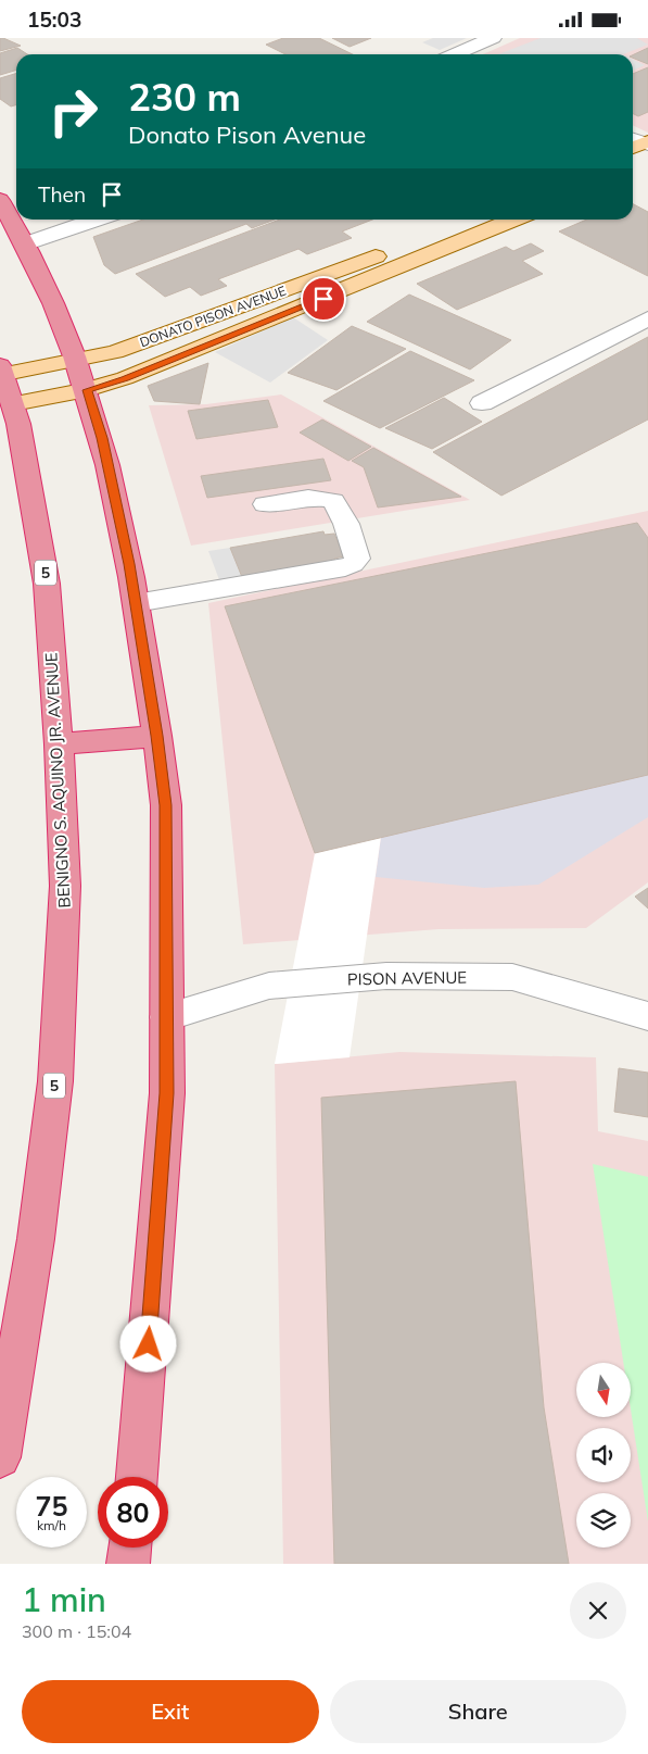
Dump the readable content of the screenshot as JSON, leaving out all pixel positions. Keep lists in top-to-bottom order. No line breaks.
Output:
{"streets":{"highway":["5","BENIGNO S. AQUINO JR. AVENUE"],"main road":["DONATO PISON AVENUE"],"street":["PISON AVENUE"]},"crossings":[["DONATO PISON AVENUE","BENIGNO S. AQUINO JR. AVENUE"]],"north":"bottom","page":{"status":"15:03","turn":["230 m","Donato Pison Avenue"],"then":"Then","speed":"75 km/h","limit":"80","heading":["1 min","300 m · 15:04"],"buttons":["Exit","Share"]}}
